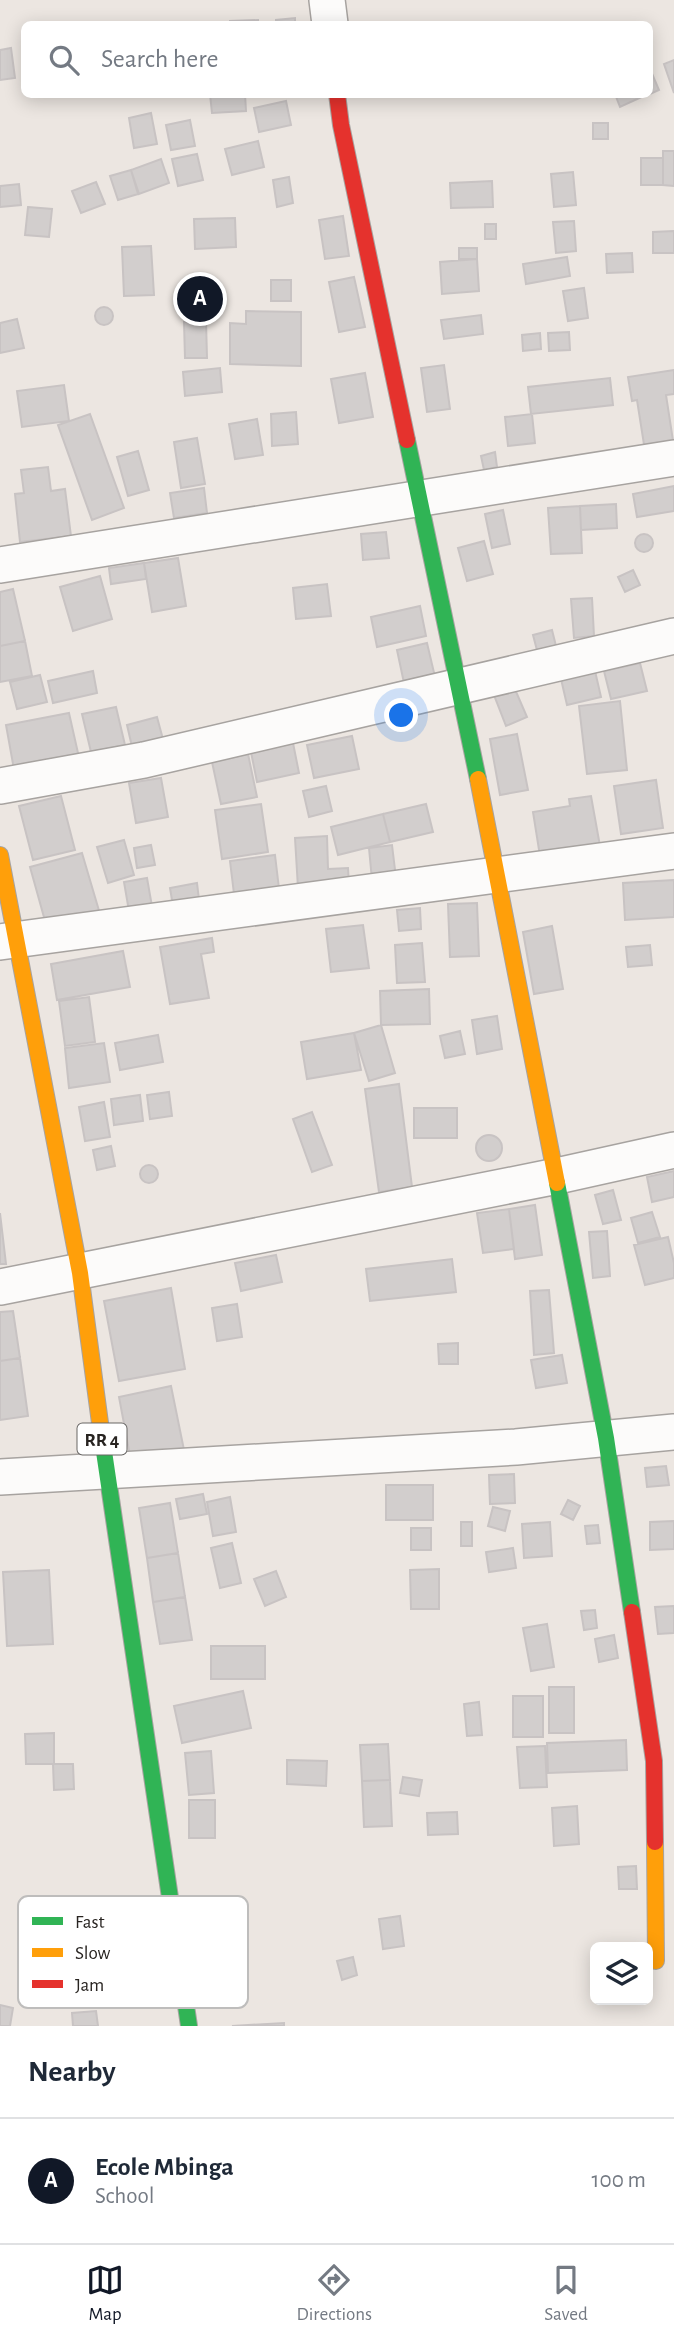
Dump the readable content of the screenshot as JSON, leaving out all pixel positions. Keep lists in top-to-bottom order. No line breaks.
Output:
{"streets":{"street":["RR 4"]},"legend":["Fast","Slow","Jam"],"page":{"search":"Search here","pins":"A","heading":"Nearby","list":[{"mark":"A","name":"Ecole Mbinga","note":"School","value":"100 m"}],"nav":["Map","Directions","Saved"]}}
